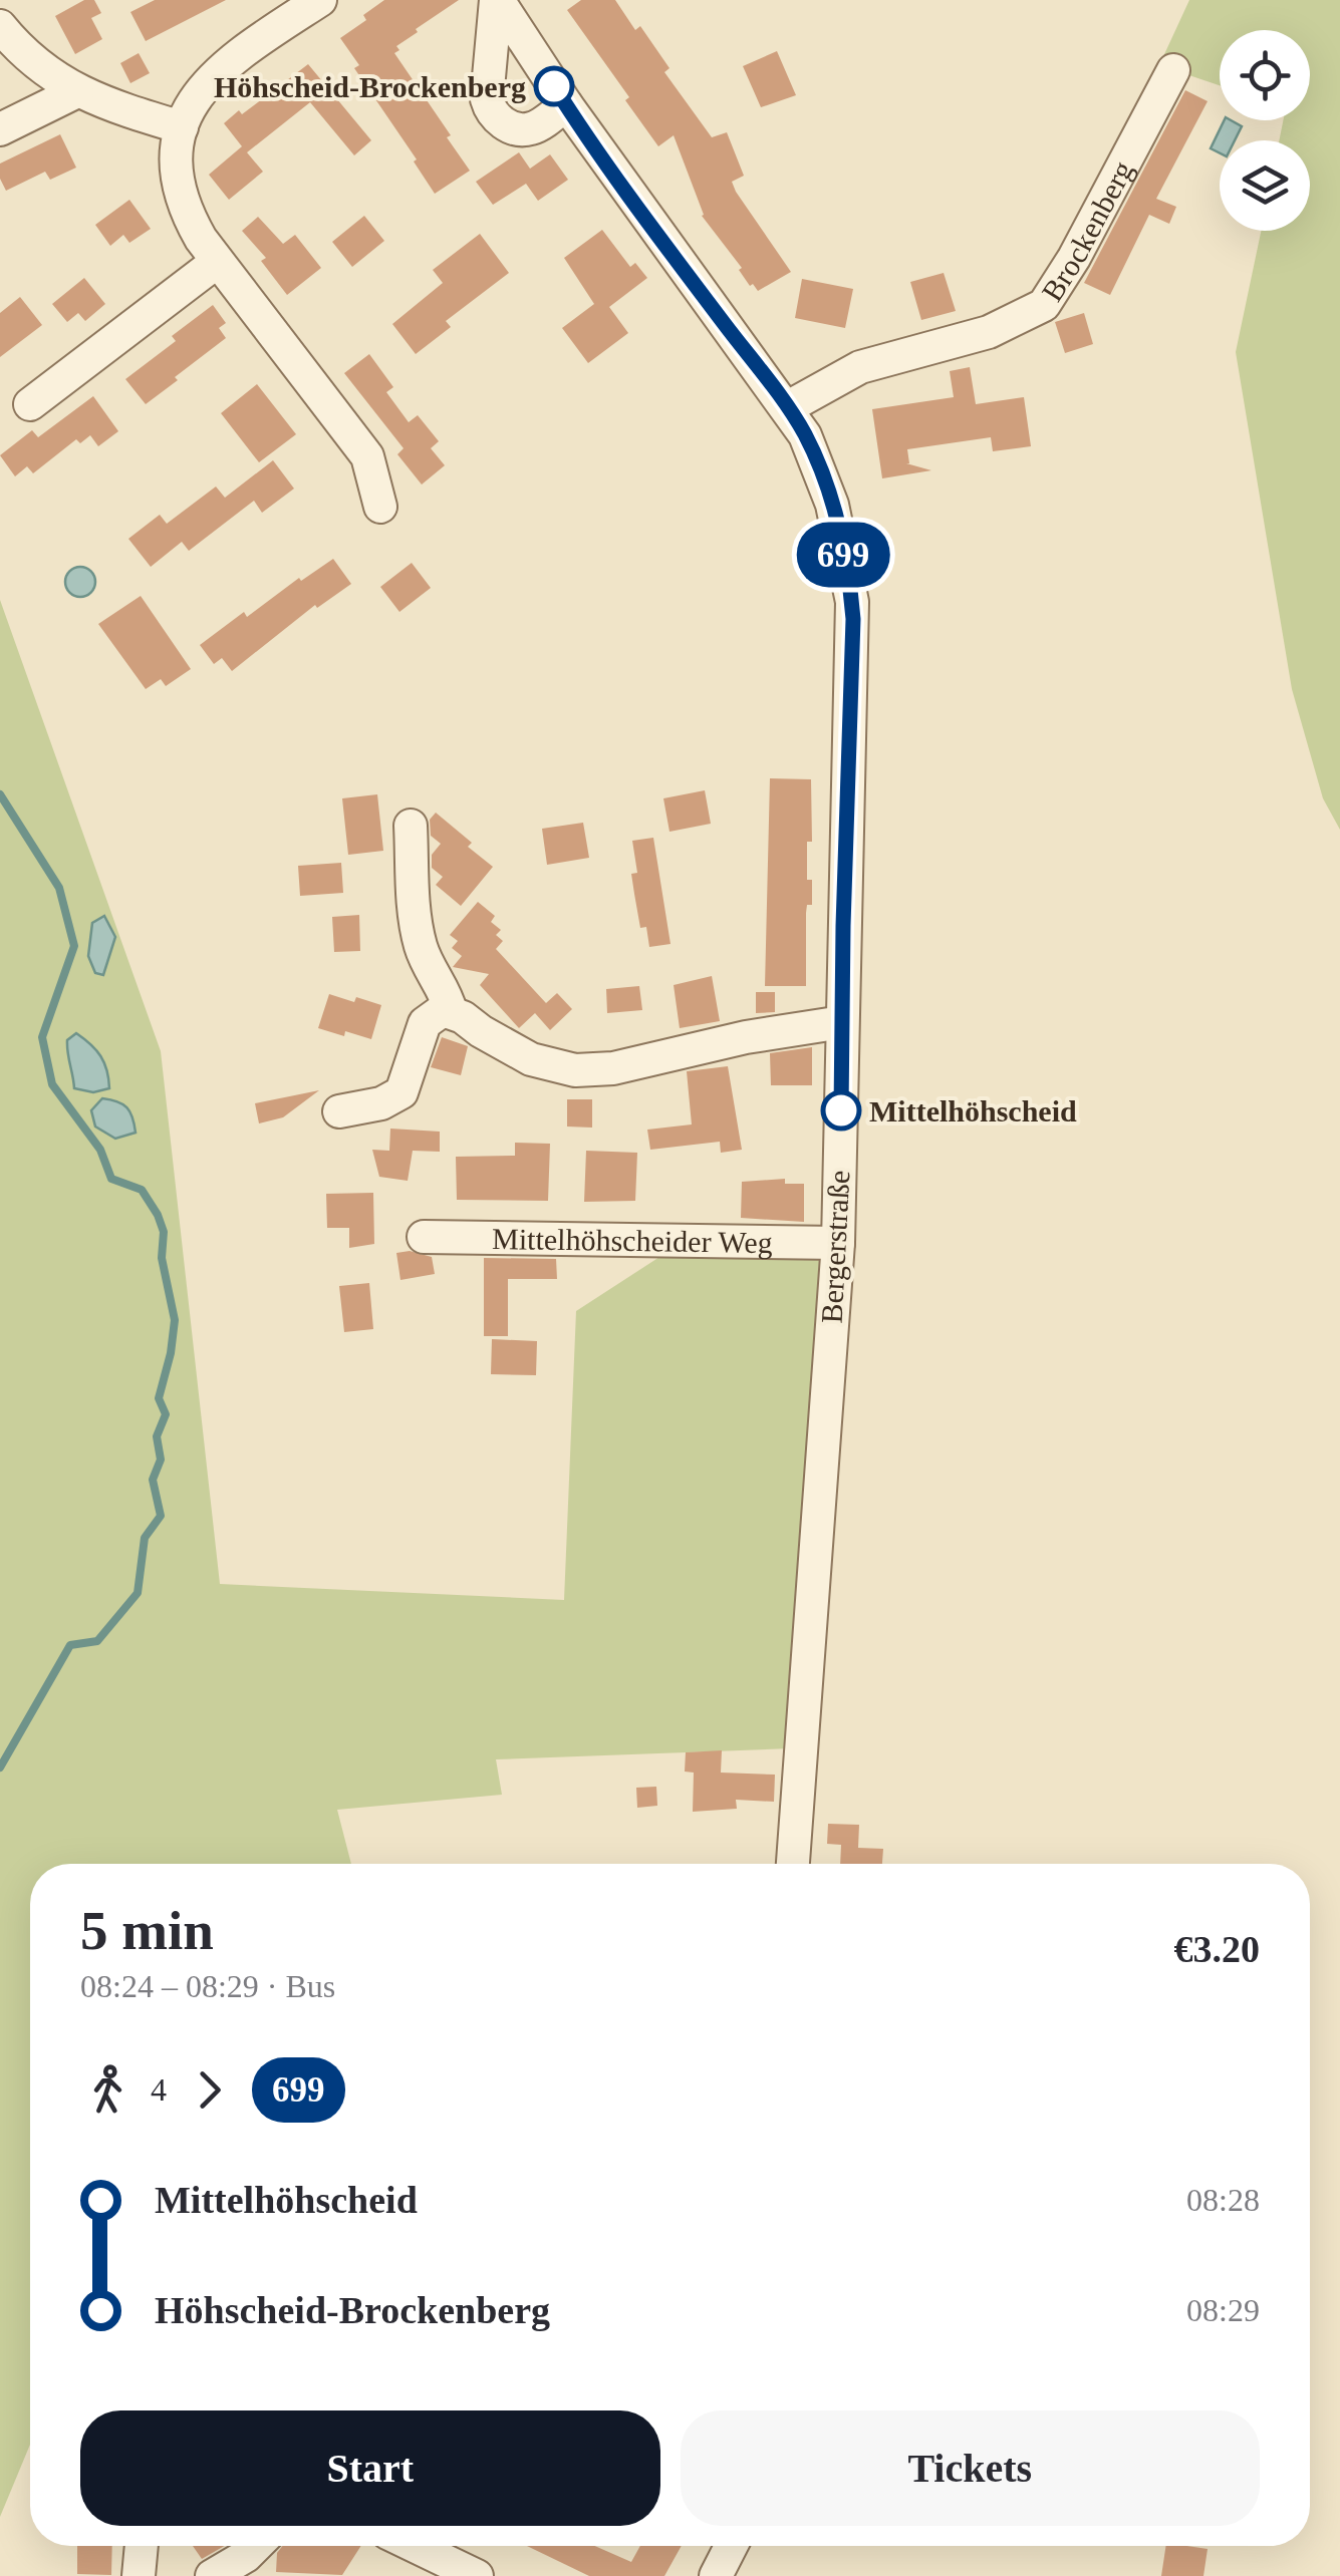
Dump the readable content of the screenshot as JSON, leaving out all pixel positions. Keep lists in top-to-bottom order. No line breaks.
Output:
{"streets":{"street":["Brockenberg","Mittelhöhscheider Weg","Bergerstraße"]},"crossings":[["Brockenberg","Bergerstraße"],["Mittelhöhscheider Weg","Bergerstraße"]],"places":["Höhscheid-Brockenberg","Mittelhöhscheid"],"lines":["bus line 699"],"page":{"on_map":"699","heading":["5 min","08:24 – 08:29 · Bus","€3.20"],"legs":["4","699"],"list":[{"name":"Mittelhöhscheid","value":"08:28"},{"name":"Höhscheid-Brockenberg","value":"08:29"}],"buttons":["Start","Tickets"]}}
